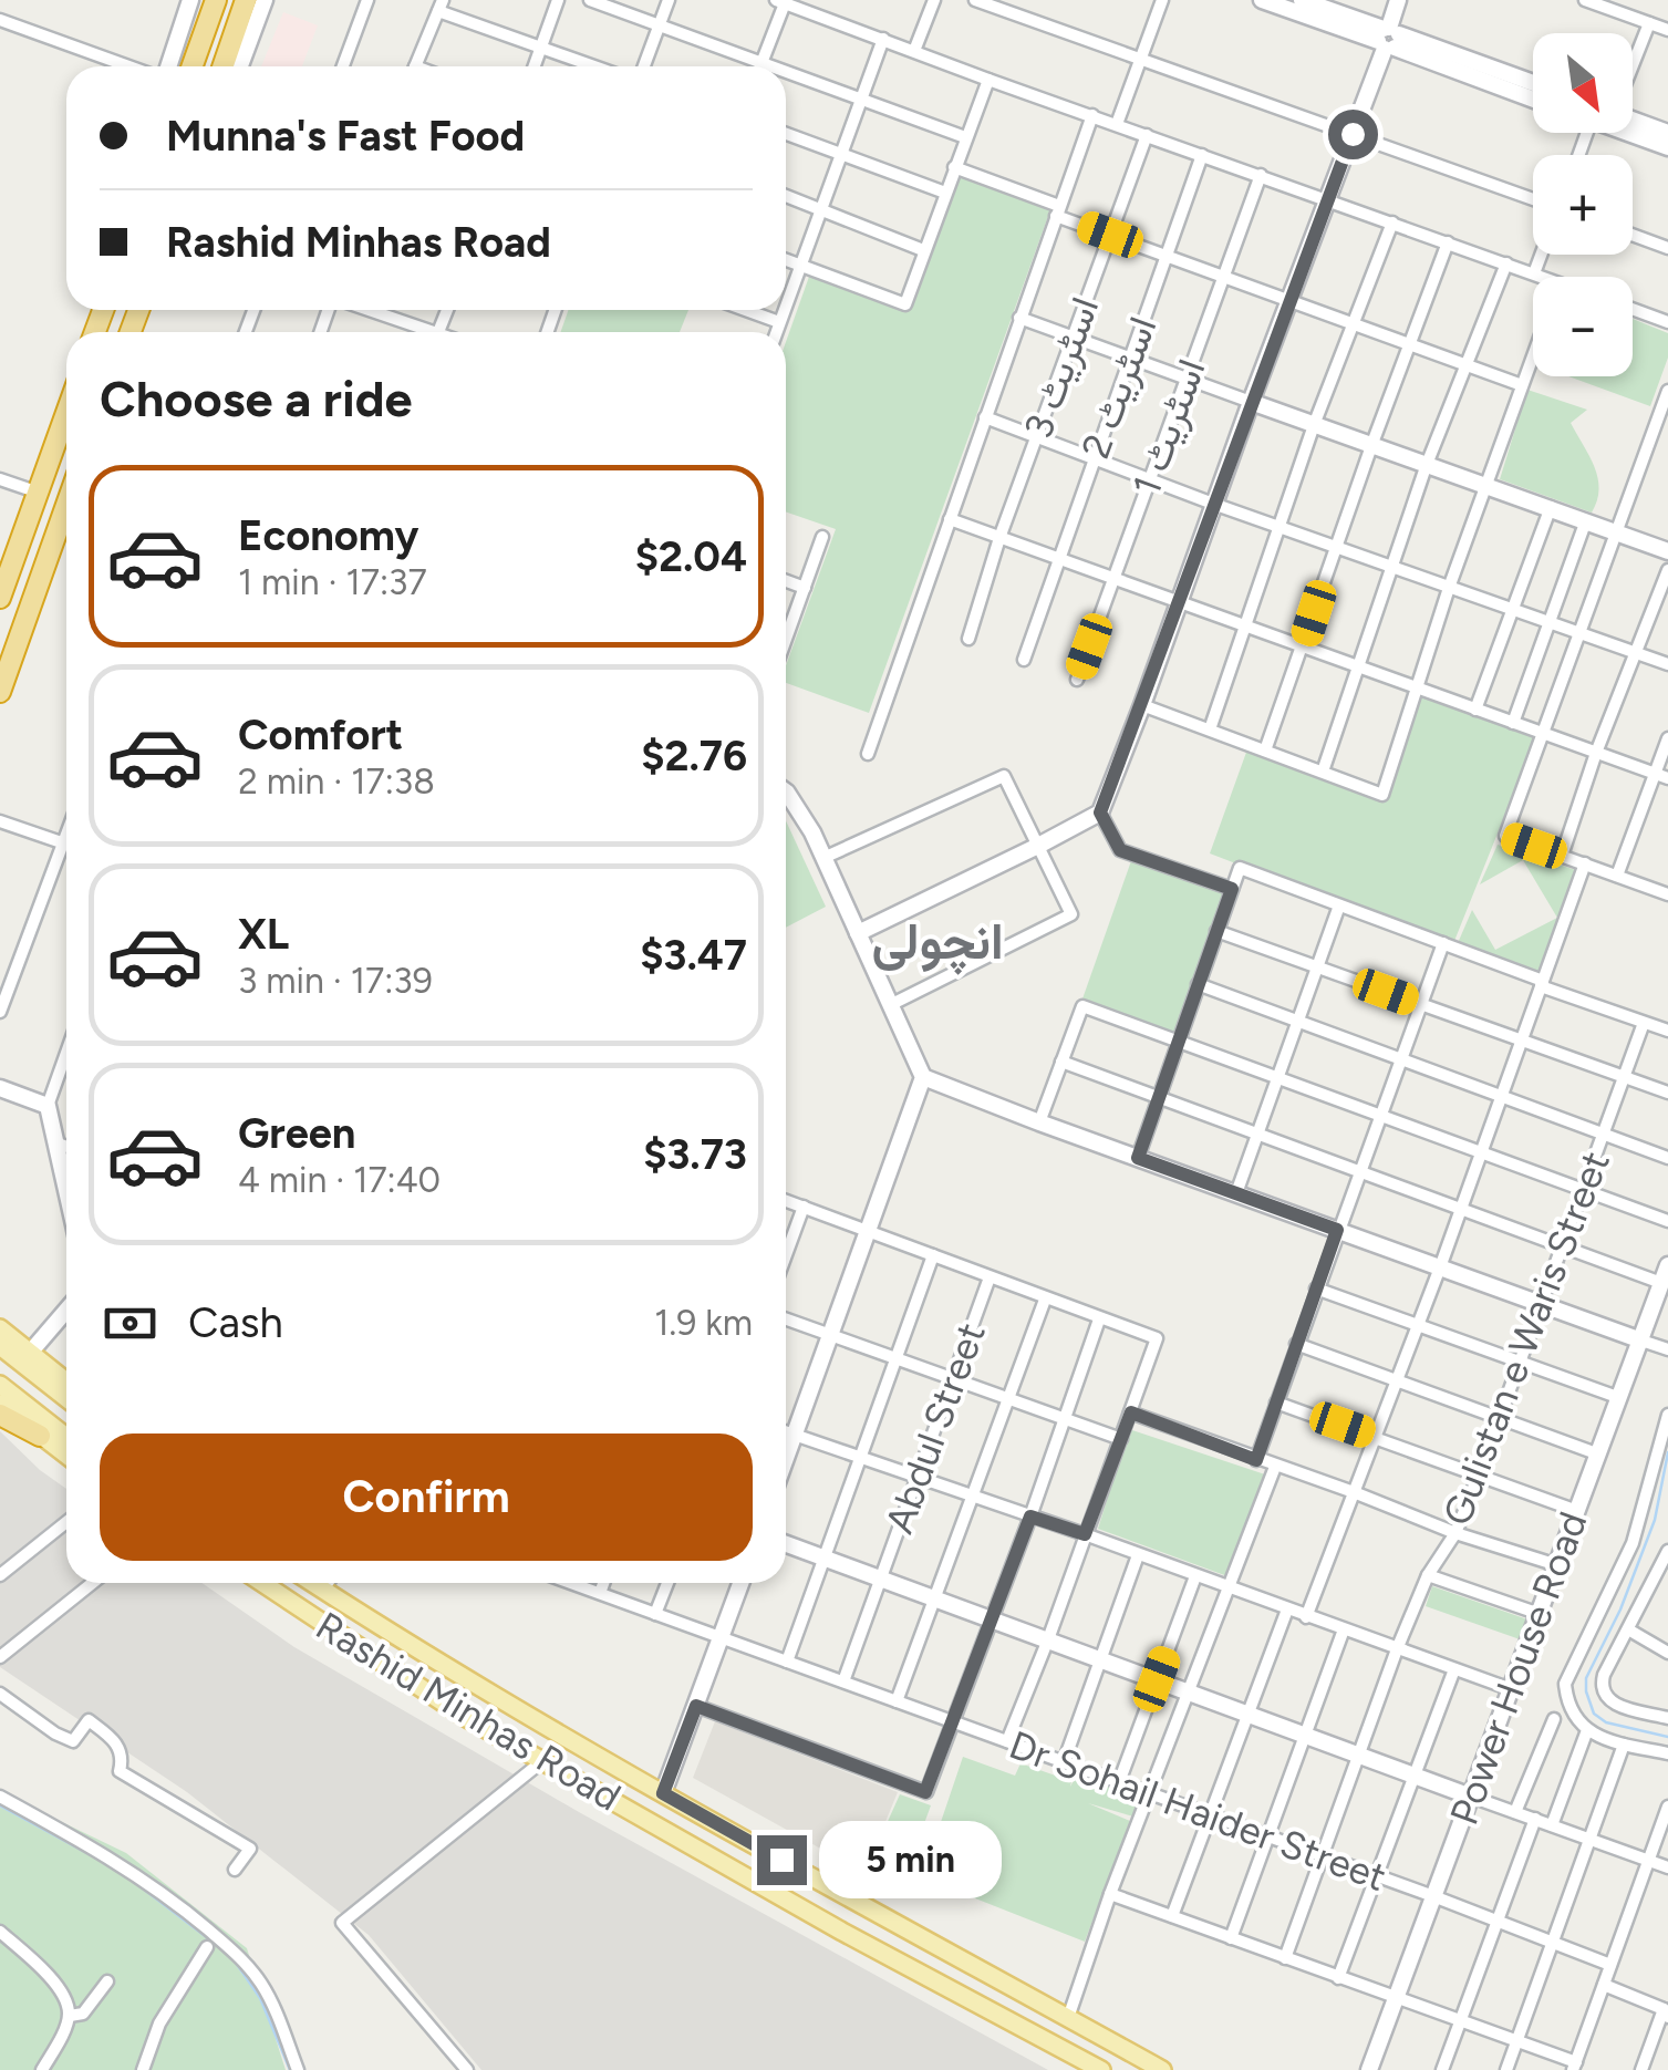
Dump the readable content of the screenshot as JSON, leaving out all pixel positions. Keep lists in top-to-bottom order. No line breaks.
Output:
{"streets":{"main road":["Rashid Minhas Road"],"street":["اسٹریٹ 3","اسٹریٹ 2","اسٹریٹ 1","Gulistan e Waris Street","Abdul Street","Power House Road","Dr Sohail Haider Street"]},"crossings":[["Gulistan e Waris Street","Dr Sohail Haider Street"],["Abdul Street","Dr Sohail Haider Street"],["Power House Road","Dr Sohail Haider Street"]],"districts":["انچولی"],"north":"bottom right","page":{"map_buttons":["+","−"],"banner":["Munna's Fast Food","Rashid Minhas Road"],"heading":"Choose a ride","list":[{"name":"Economy","note":"1 min · 17:37","value":"$2.04"},{"name":"Comfort","note":"2 min · 17:38","value":"$2.76"},{"name":"XL","note":"3 min · 17:39","value":"$3.47"},{"name":"Green","note":"4 min · 17:40","value":"$3.73"}],"pay":["Cash","1.9 km"],"buttons":"Confirm","bubble":"5 min"}}
